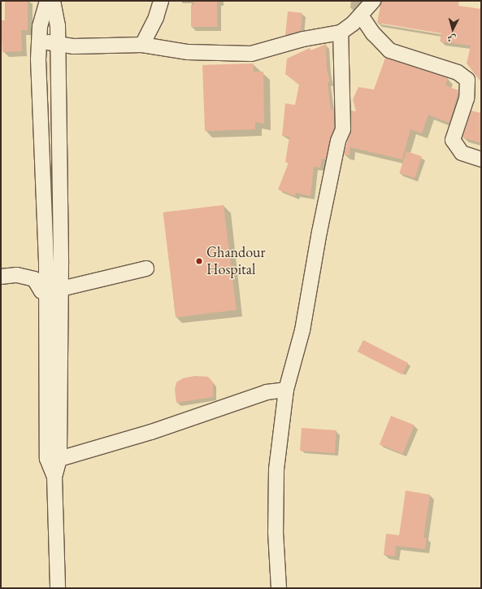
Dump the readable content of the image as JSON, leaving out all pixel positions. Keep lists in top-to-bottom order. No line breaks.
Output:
{"places":["Ghandour Hospital"],"north":"bottom"}
